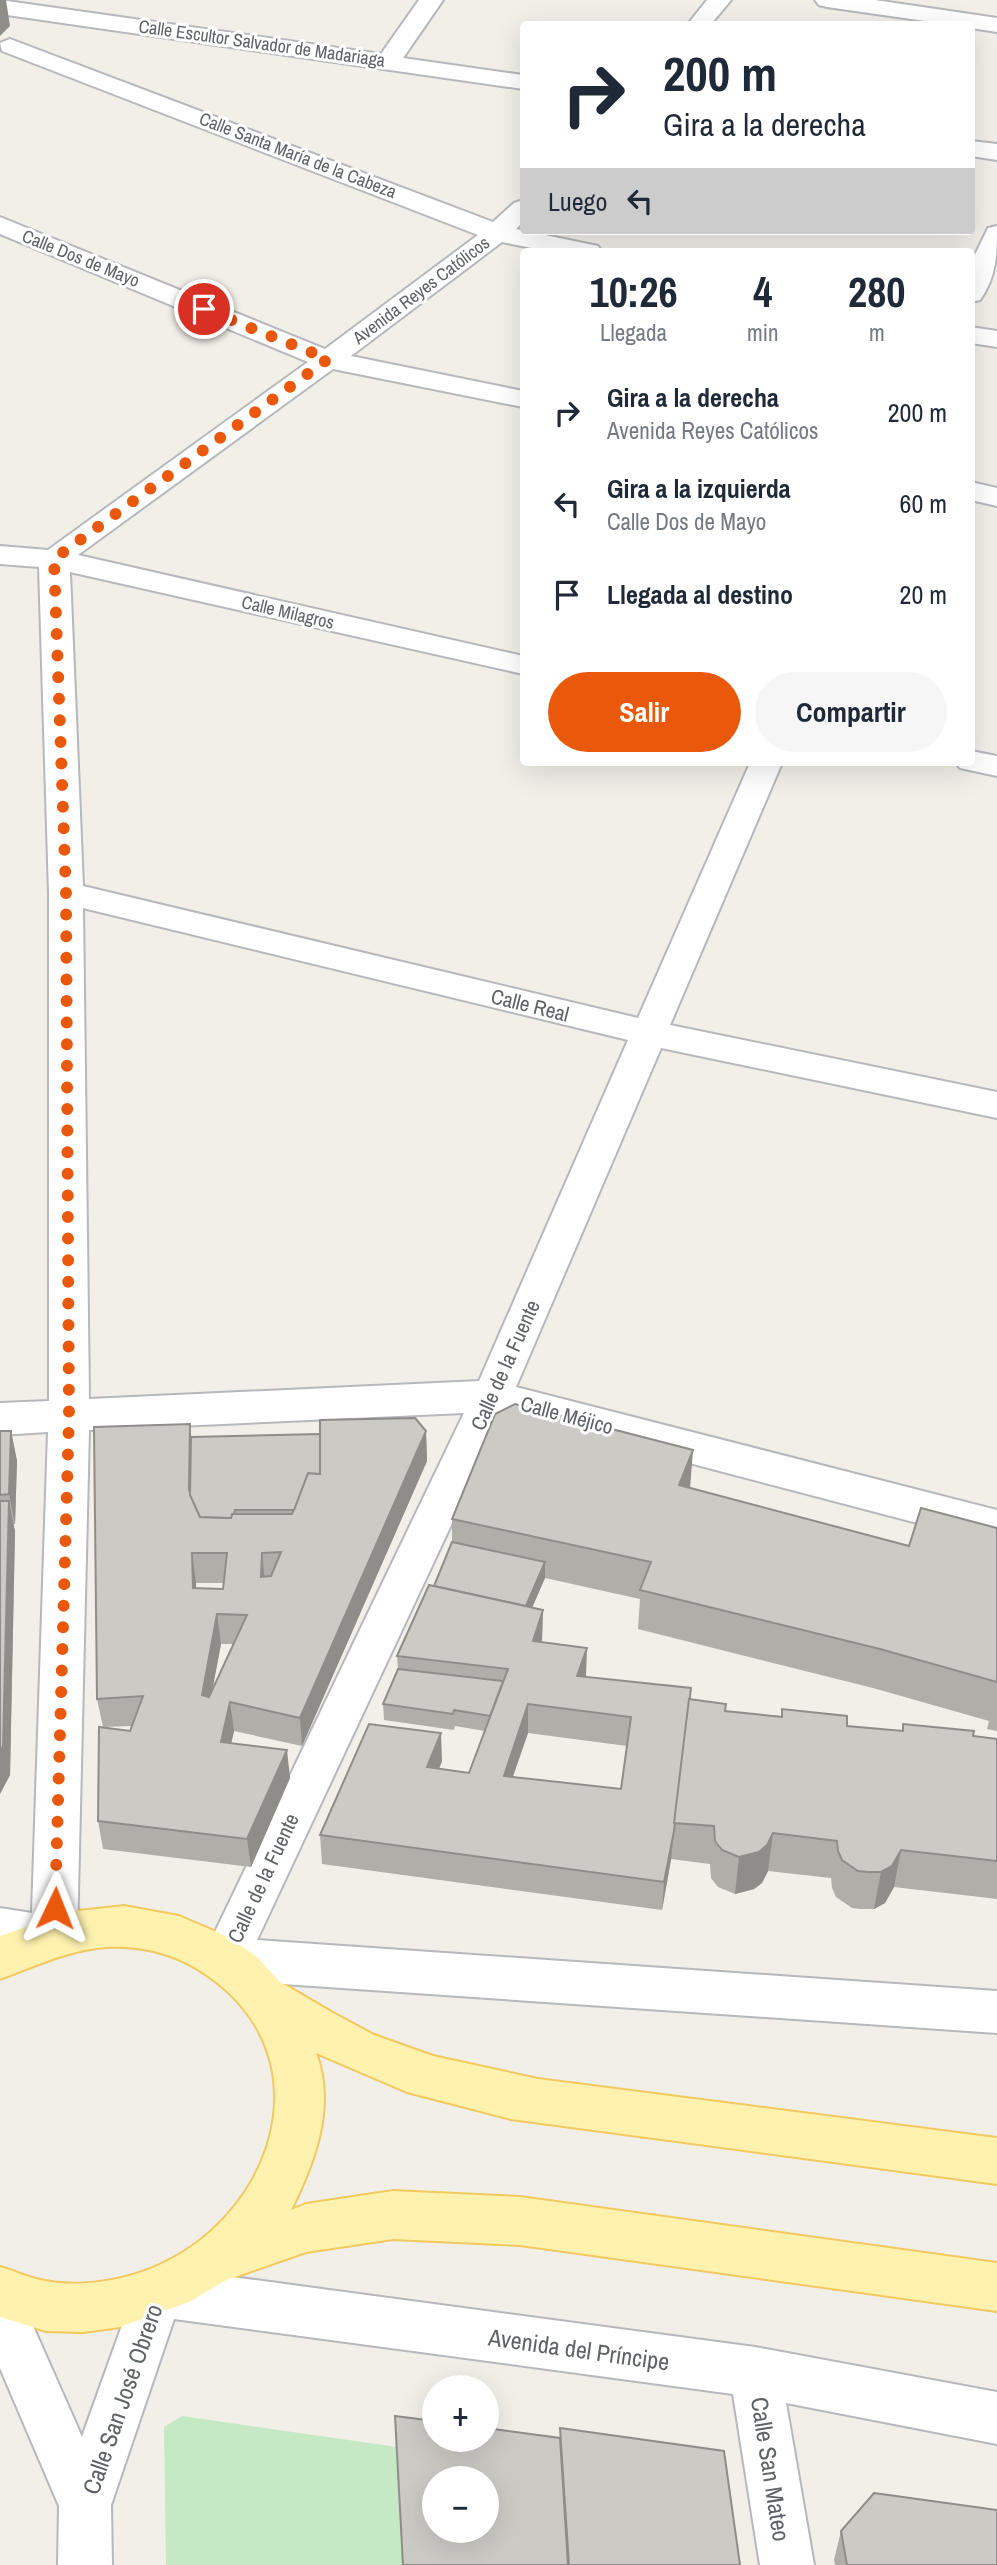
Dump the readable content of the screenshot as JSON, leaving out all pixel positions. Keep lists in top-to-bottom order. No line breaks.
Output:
{"streets":{"street":["Calle Escultor Salvador de Madariaga","Calle Santa María de la Cabeza","Calle Dos de Mayo","Avenida Reyes Católicos","Calle Milagros","Calle Real","Calle de la Fuente","Calle Méjico","Avenida del Príncipe","Calle San José Obrero","Calle San Mateo"]},"crossings":[["Calle Santa María de la Cabeza","Avenida Reyes Católicos"],["Calle Dos de Mayo","Avenida Reyes Católicos"],["Avenida Reyes Católicos","Calle Milagros"],["Calle Real","Calle de la Fuente"],["Calle de la Fuente","Calle Méjico"],["Avenida del Príncipe","Calle San José Obrero"],["Avenida del Príncipe","Calle San Mateo"]],"page":{"turn":["200 m","Gira a la derecha"],"then":"Luego","eta":["10:26","Llegada","4","min","280","m"],"list":[{"name":"Gira a la derecha","note":"Avenida Reyes Católicos","value":"200 m"},{"name":"Gira a la izquierda","note":"Calle Dos de Mayo","value":"60 m"},{"name":"Llegada al destino","value":"20 m"}],"buttons":["Salir","Compartir"],"map_buttons":["+","−"]}}
